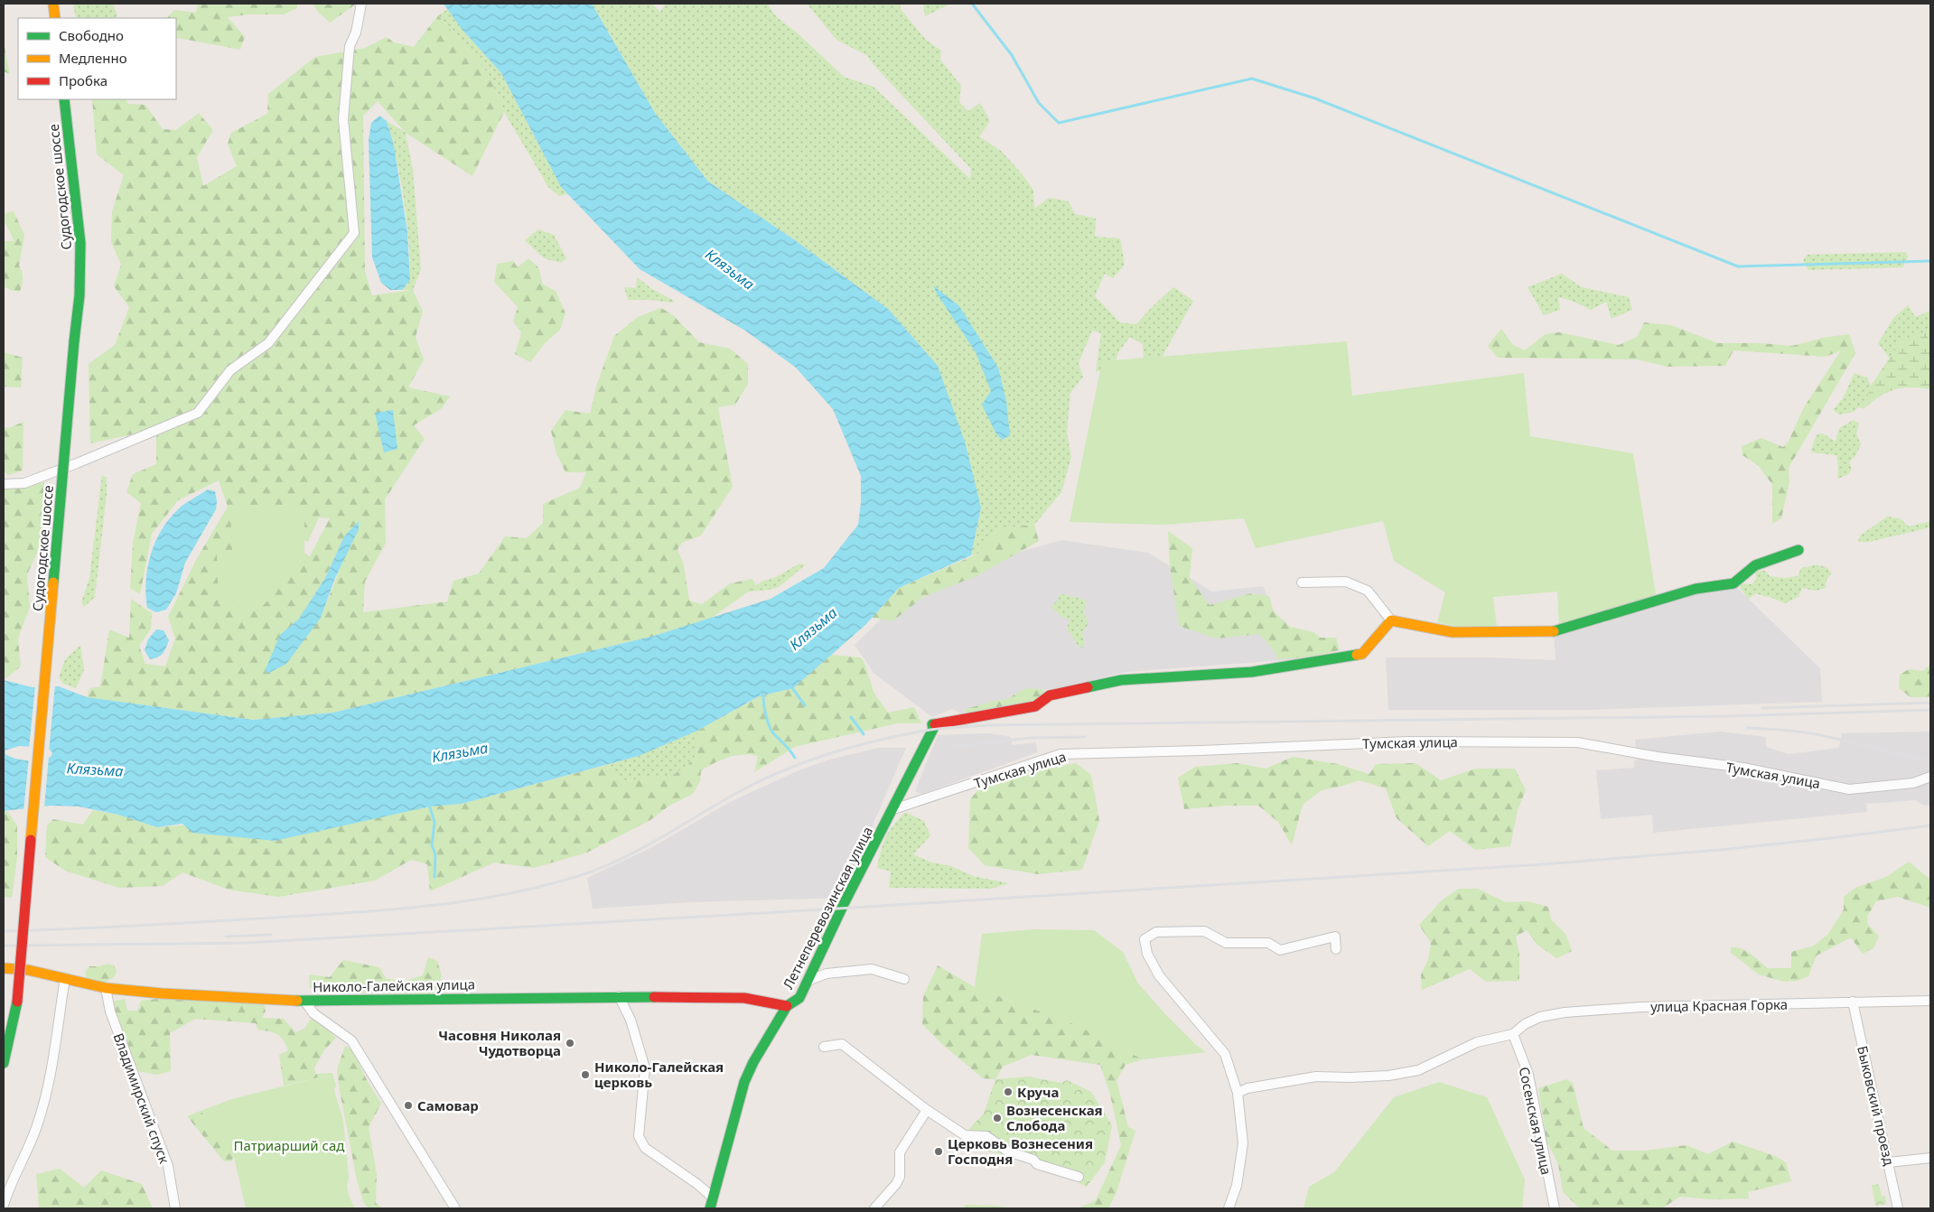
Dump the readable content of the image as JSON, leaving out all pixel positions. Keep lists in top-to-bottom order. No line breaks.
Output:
{"streets":{"street":["Судогодское шоссе","Тумская улица","Летнеперевозинская улица","Николо-Галейская улица","улица Красная Горка","Владимирский спуск","Быковский проезд","Сосенская улица"]},"crossings":[["Тумская улица","Летнеперевозинская улица"],["Летнеперевозинская улица","Николо-Галейская улица"],["Николо-Галейская улица","Владимирский спуск"],["улица Красная Горка","Быковский проезд"],["улица Красная Горка","Сосенская улица"]],"water":["Клязьма"],"parks":["Патриарший сад"],"places":["Часовня Николая Чудотворца","Николо-Галейская церковь","Круча","Самовар","Вознесенская Слобода","Церковь Вознесения Господня"],"legend":["Свободно","Медленно","Пробка"]}
